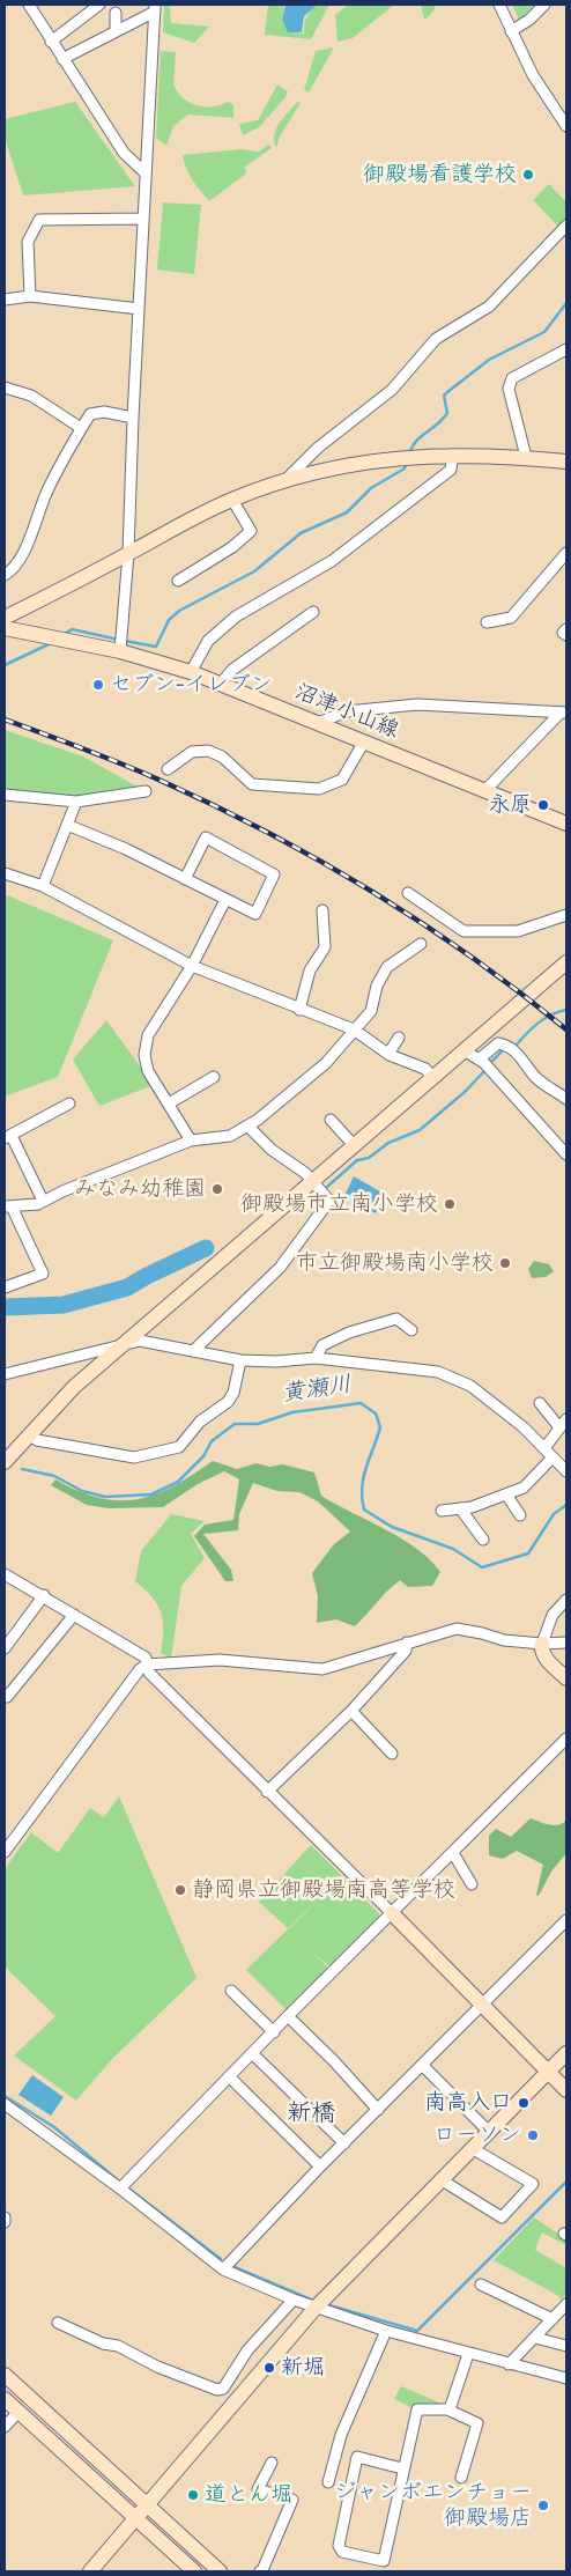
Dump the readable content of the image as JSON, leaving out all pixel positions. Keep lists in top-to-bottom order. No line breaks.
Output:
{"streets":{"street":["沼津小山線"]},"districts":["新橋"],"water":["黄瀬川"],"places":["御殿場看護学校","セブン-イレブン","永原","みなみ幼稚園","御殿場市立南小学校","市立御殿場南小学校","静岡県立御殿場南高等学校","南高入口","ローソン","新堀","道とん堀","ジャンボエンチョー 御殿場店"]}
